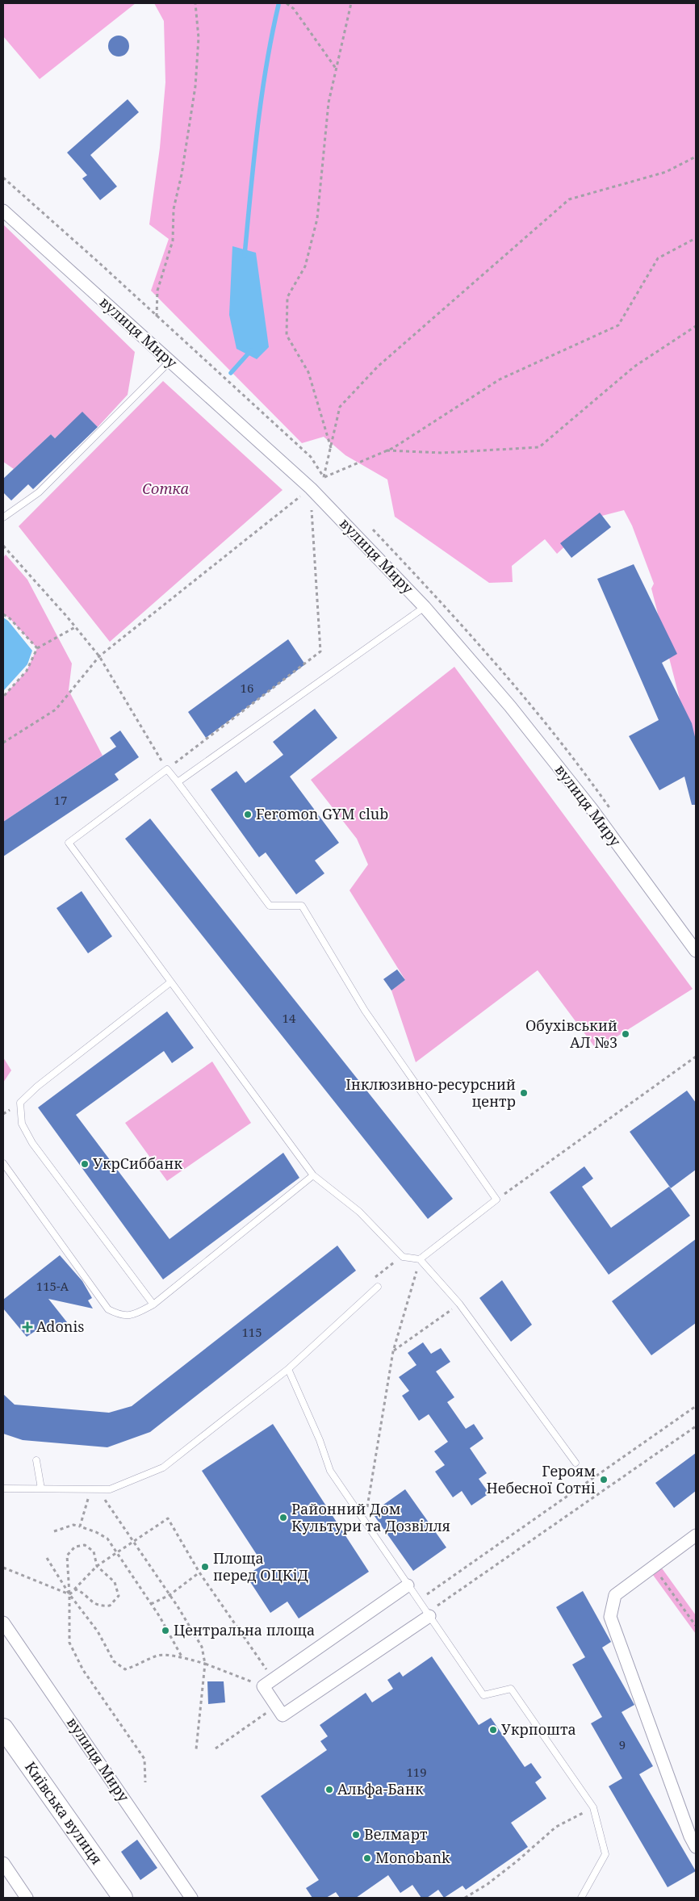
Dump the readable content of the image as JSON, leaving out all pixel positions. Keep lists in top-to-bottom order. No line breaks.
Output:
{"streets":{"main road":["Київська вулиця"],"street":["вулиця Миру"]},"parks":["Сотка"],"places":{"other":["Feromon GYM club","Обухівський АЛ №3","Інклюзивно-ресурсний центр","УкрСиббанк","Героям Небесної Сотні","Районний Дом Культури та Дозвілля","Площа перед ОЦКіД","Центральна площа","Укрпошта","Альфа-Банк","Велмарт","Monobank"],"health":["Adonis"]},"house_numbers":["16","17","14","115-А","115","9","119"]}
